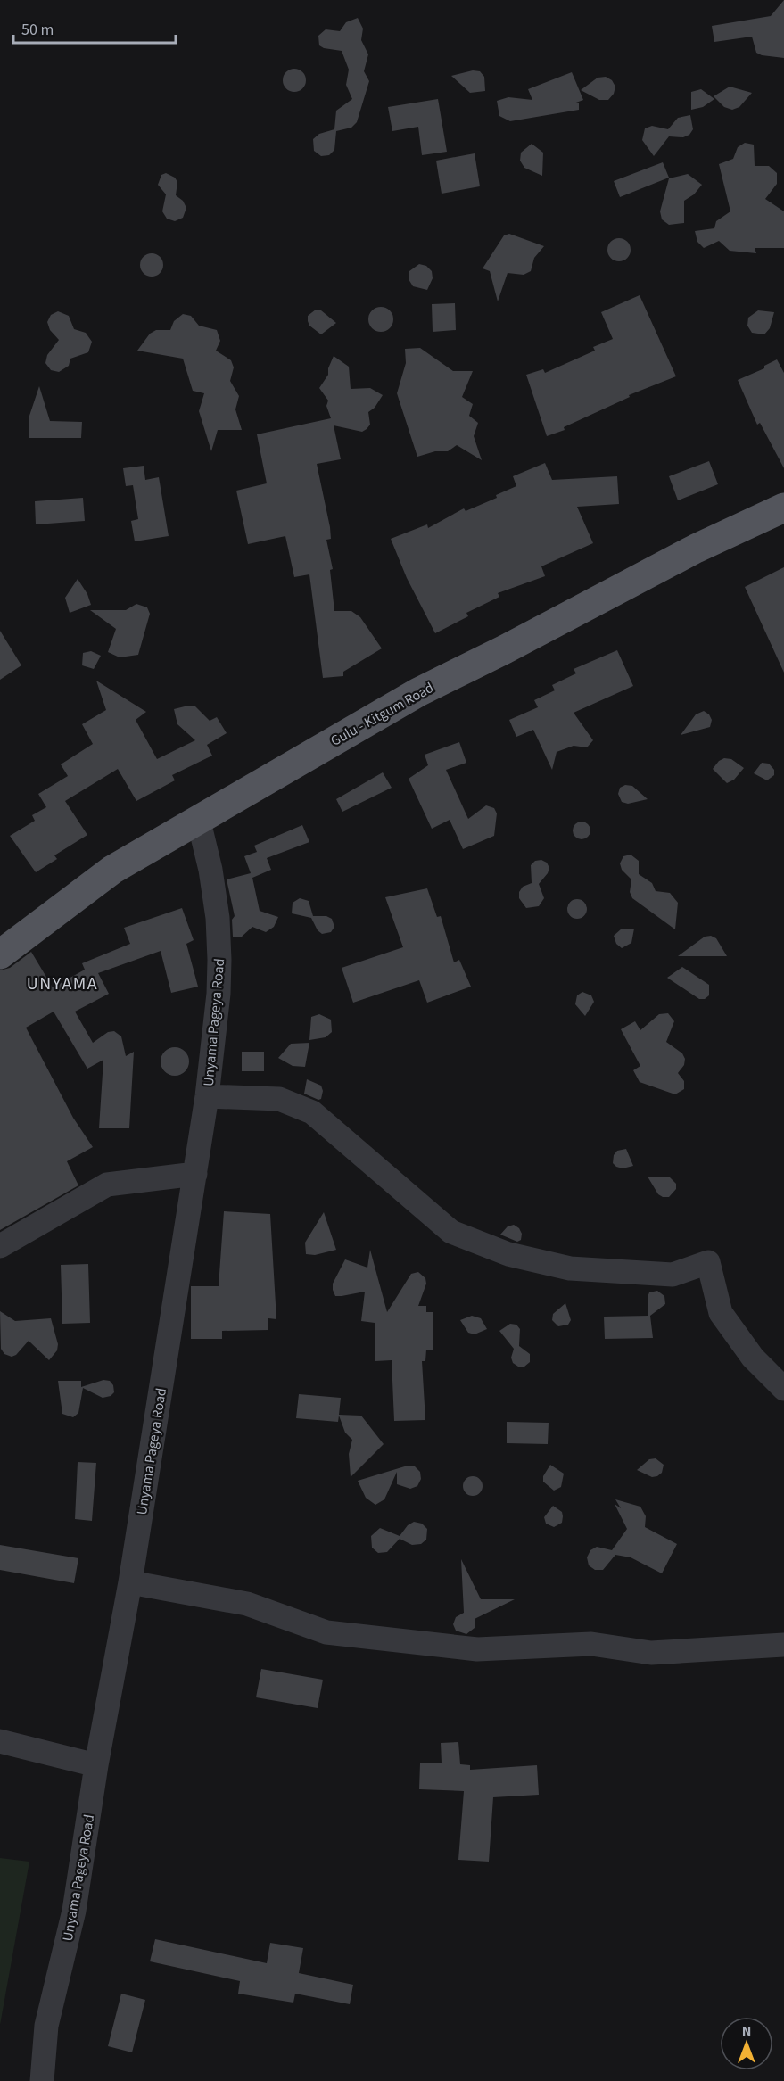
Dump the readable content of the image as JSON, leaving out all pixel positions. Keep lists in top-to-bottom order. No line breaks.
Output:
{"streets":{"main road":["Gulu - Kitgum Road"],"street":["Unyama Pageya Road"]},"crossings":[["Gulu - Kitgum Road","Unyama Pageya Road"]],"districts":["UNYAMA"],"scale_bar":"50 m","north":"top"}
